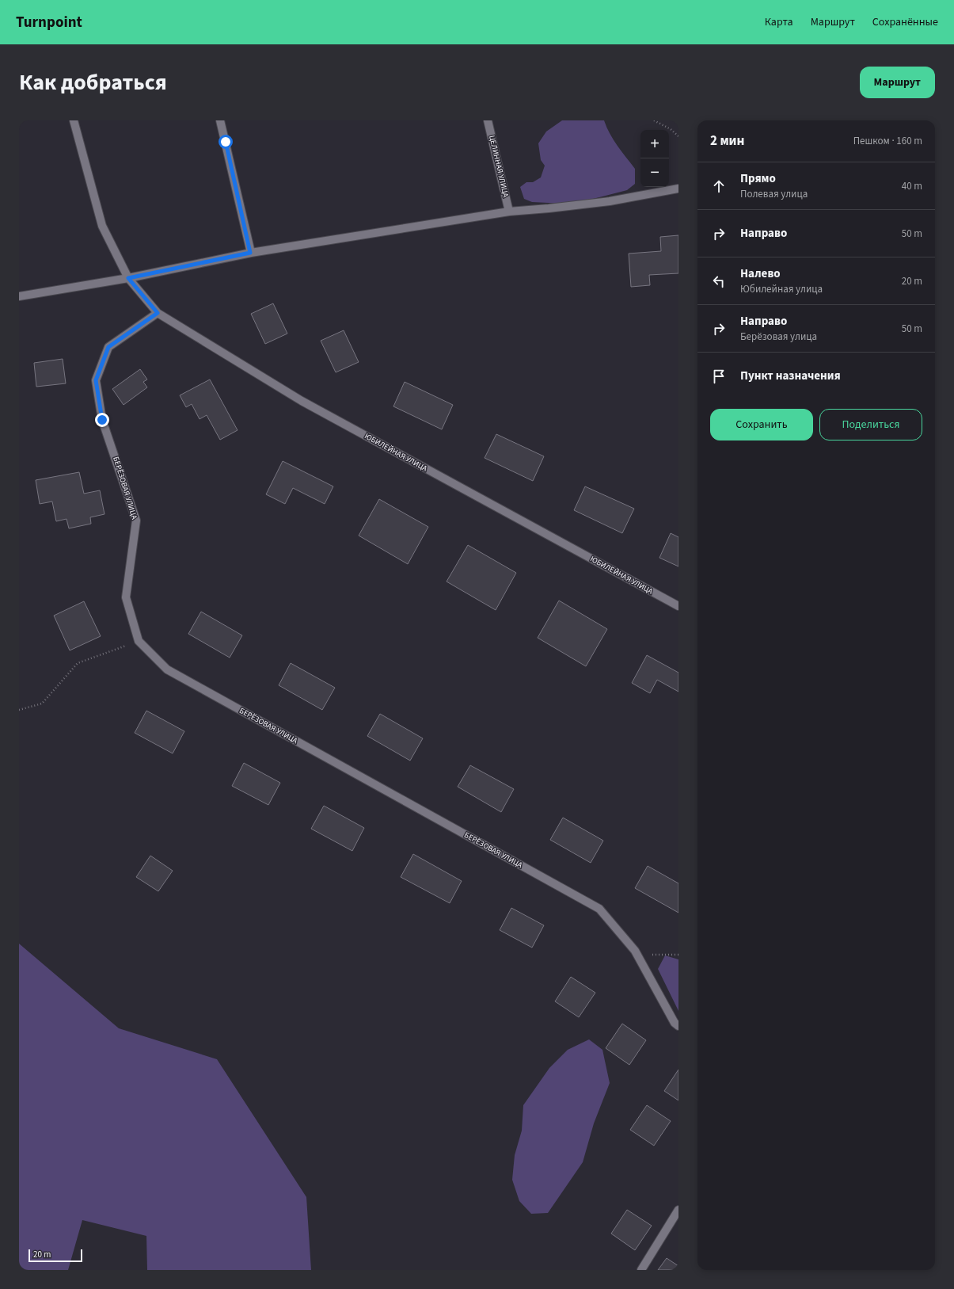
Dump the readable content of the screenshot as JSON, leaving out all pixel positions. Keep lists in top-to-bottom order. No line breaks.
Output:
{"streets":{"street":["ЦЕЛИННАЯ УЛИЦА","ЮБИЛЕЙНАЯ УЛИЦА","БЕРЁЗОВАЯ УЛИЦА"]},"crossings":[["ЮБИЛЕЙНАЯ УЛИЦА","БЕРЁЗОВАЯ УЛИЦА"]],"scale_bar":"20 m","page":{"header":"Turnpoint","nav":["Карта","Маршрут","Сохранённые"],"title":"Как добраться","buttons":["Маршрут",["Сохранить","Поделиться"]],"heading":["2 мин","Пешком · 160 m"],"map_buttons":["+","−"],"list":[["Прямо","Полевая улица","40 m"],["Направо","50 m"],["Налево","Юбилейная улица","20 m"],["Направо","Берёзовая улица","50 m"],"Пункт назначения"],"scale":"20 m"}}
